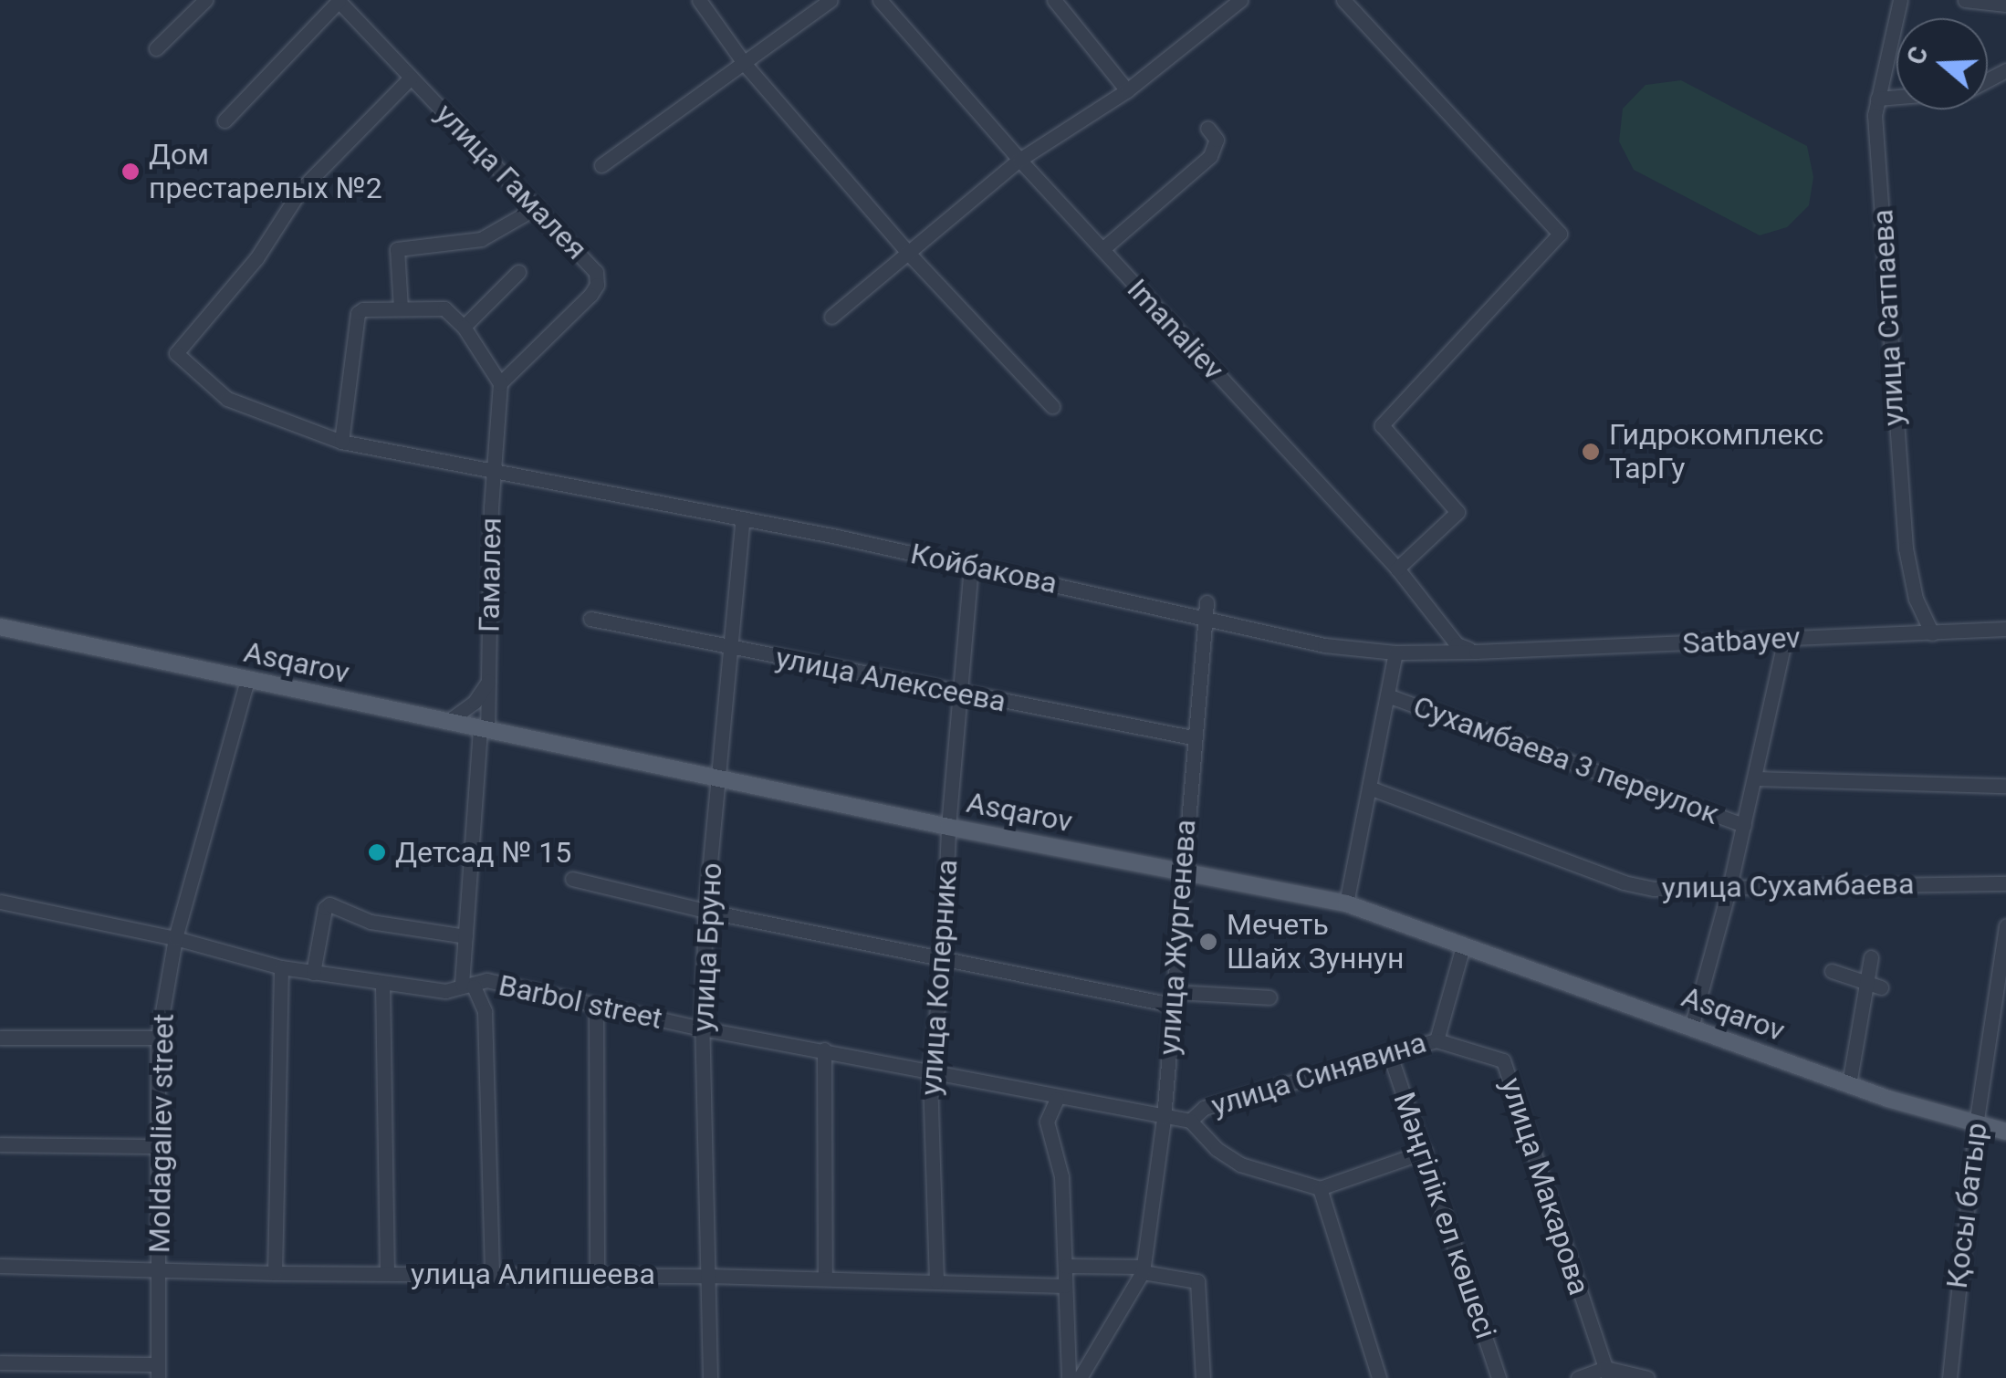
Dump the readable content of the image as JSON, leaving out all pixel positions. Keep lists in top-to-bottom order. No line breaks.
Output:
{"streets":{"main road":["Asqarov"],"street":["улица Гамалея","улица Сатпаева","Imanaliev","Койбакова","Гамалея","Satbayev","улица Алексеева","Сухамбаева 3 переулок","улица Сухамбаева","улица Жургенева","улица Бруно","улица Коперника","Barbol street","улица Синявина","Moldagaliev street","улица Макарова","Қосы батыр","Мәңгілік ел көшесі","улица Алипшеева"]},"crossings":[["улица Гамалея","Койбакова"],["улица Сатпаева","Satbayev"],["Imanaliev","Койбакова"],["Imanaliev","Satbayev"],["Койбакова","Гамалея"],["Койбакова","Satbayev"],["Койбакова","улица Жургенева"],["Койбакова","улица Бруно"],["Койбакова","улица Коперника"],["Гамалея","Asqarov"],["Asqarov","улица Жургенева"],["Asqarov","улица Бруно"],["Asqarov","улица Коперника"],["Asqarov","улица Синявина"],["Asqarov","Moldagaliev street"],["Asqarov","Қосы батыр"],["улица Алексеева","улица Жургенева"],["улица Алексеева","улица Бруно"],["улица Алексеева","улица Коперника"],["улица Жургенева","Barbol street"],["улица Жургенева","улица Синявина"],["улица Бруно","Barbol street"],["улица Бруно","улица Алипшеева"],["улица Коперника","Barbol street"],["улица Коперника","улица Алипшеева"],["Barbol street","улица Синявина"],["Barbol street","Moldagaliev street"],["улица Синявина","улица Макарова"],["улица Синявина","Мәңгілік ел көшесі"],["Moldagaliev street","улица Алипшеева"]],"places":["Дом престарелых №2","Гидрокомплекс ТарГу","Детсад № 15","Мечеть Шайх Зуннун"],"north":"left"}
